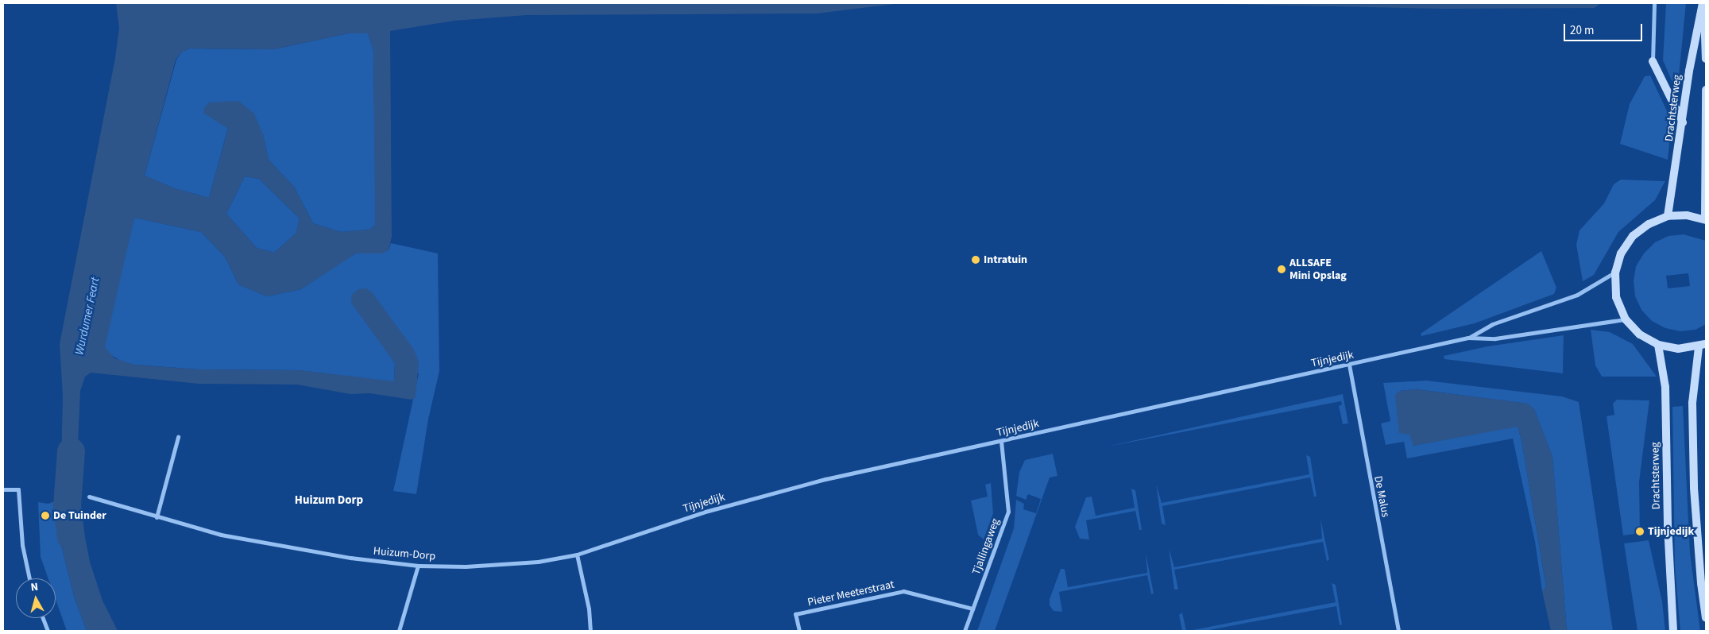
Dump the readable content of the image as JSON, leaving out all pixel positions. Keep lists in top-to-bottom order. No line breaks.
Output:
{"streets":{"main road":["Drachtsterweg"],"street":["Tijnjedijk","De Malus","Tjallingaweg","Huizum-Dorp","Pieter Meeterstraat"]},"crossings":[["Tijnjedijk","De Malus"],["Tijnjedijk","Tjallingaweg"],["Tijnjedijk","Huizum-Dorp"],["Tjallingaweg","Pieter Meeterstraat"]],"districts":["Huizum Dorp"],"water":["Wurdumer Feart"],"places":["Intratuin","ALLSAFE Mini Opslag","De Tuinder","Tijnjedijk"],"scale_bar":"20 m","north":"top"}
